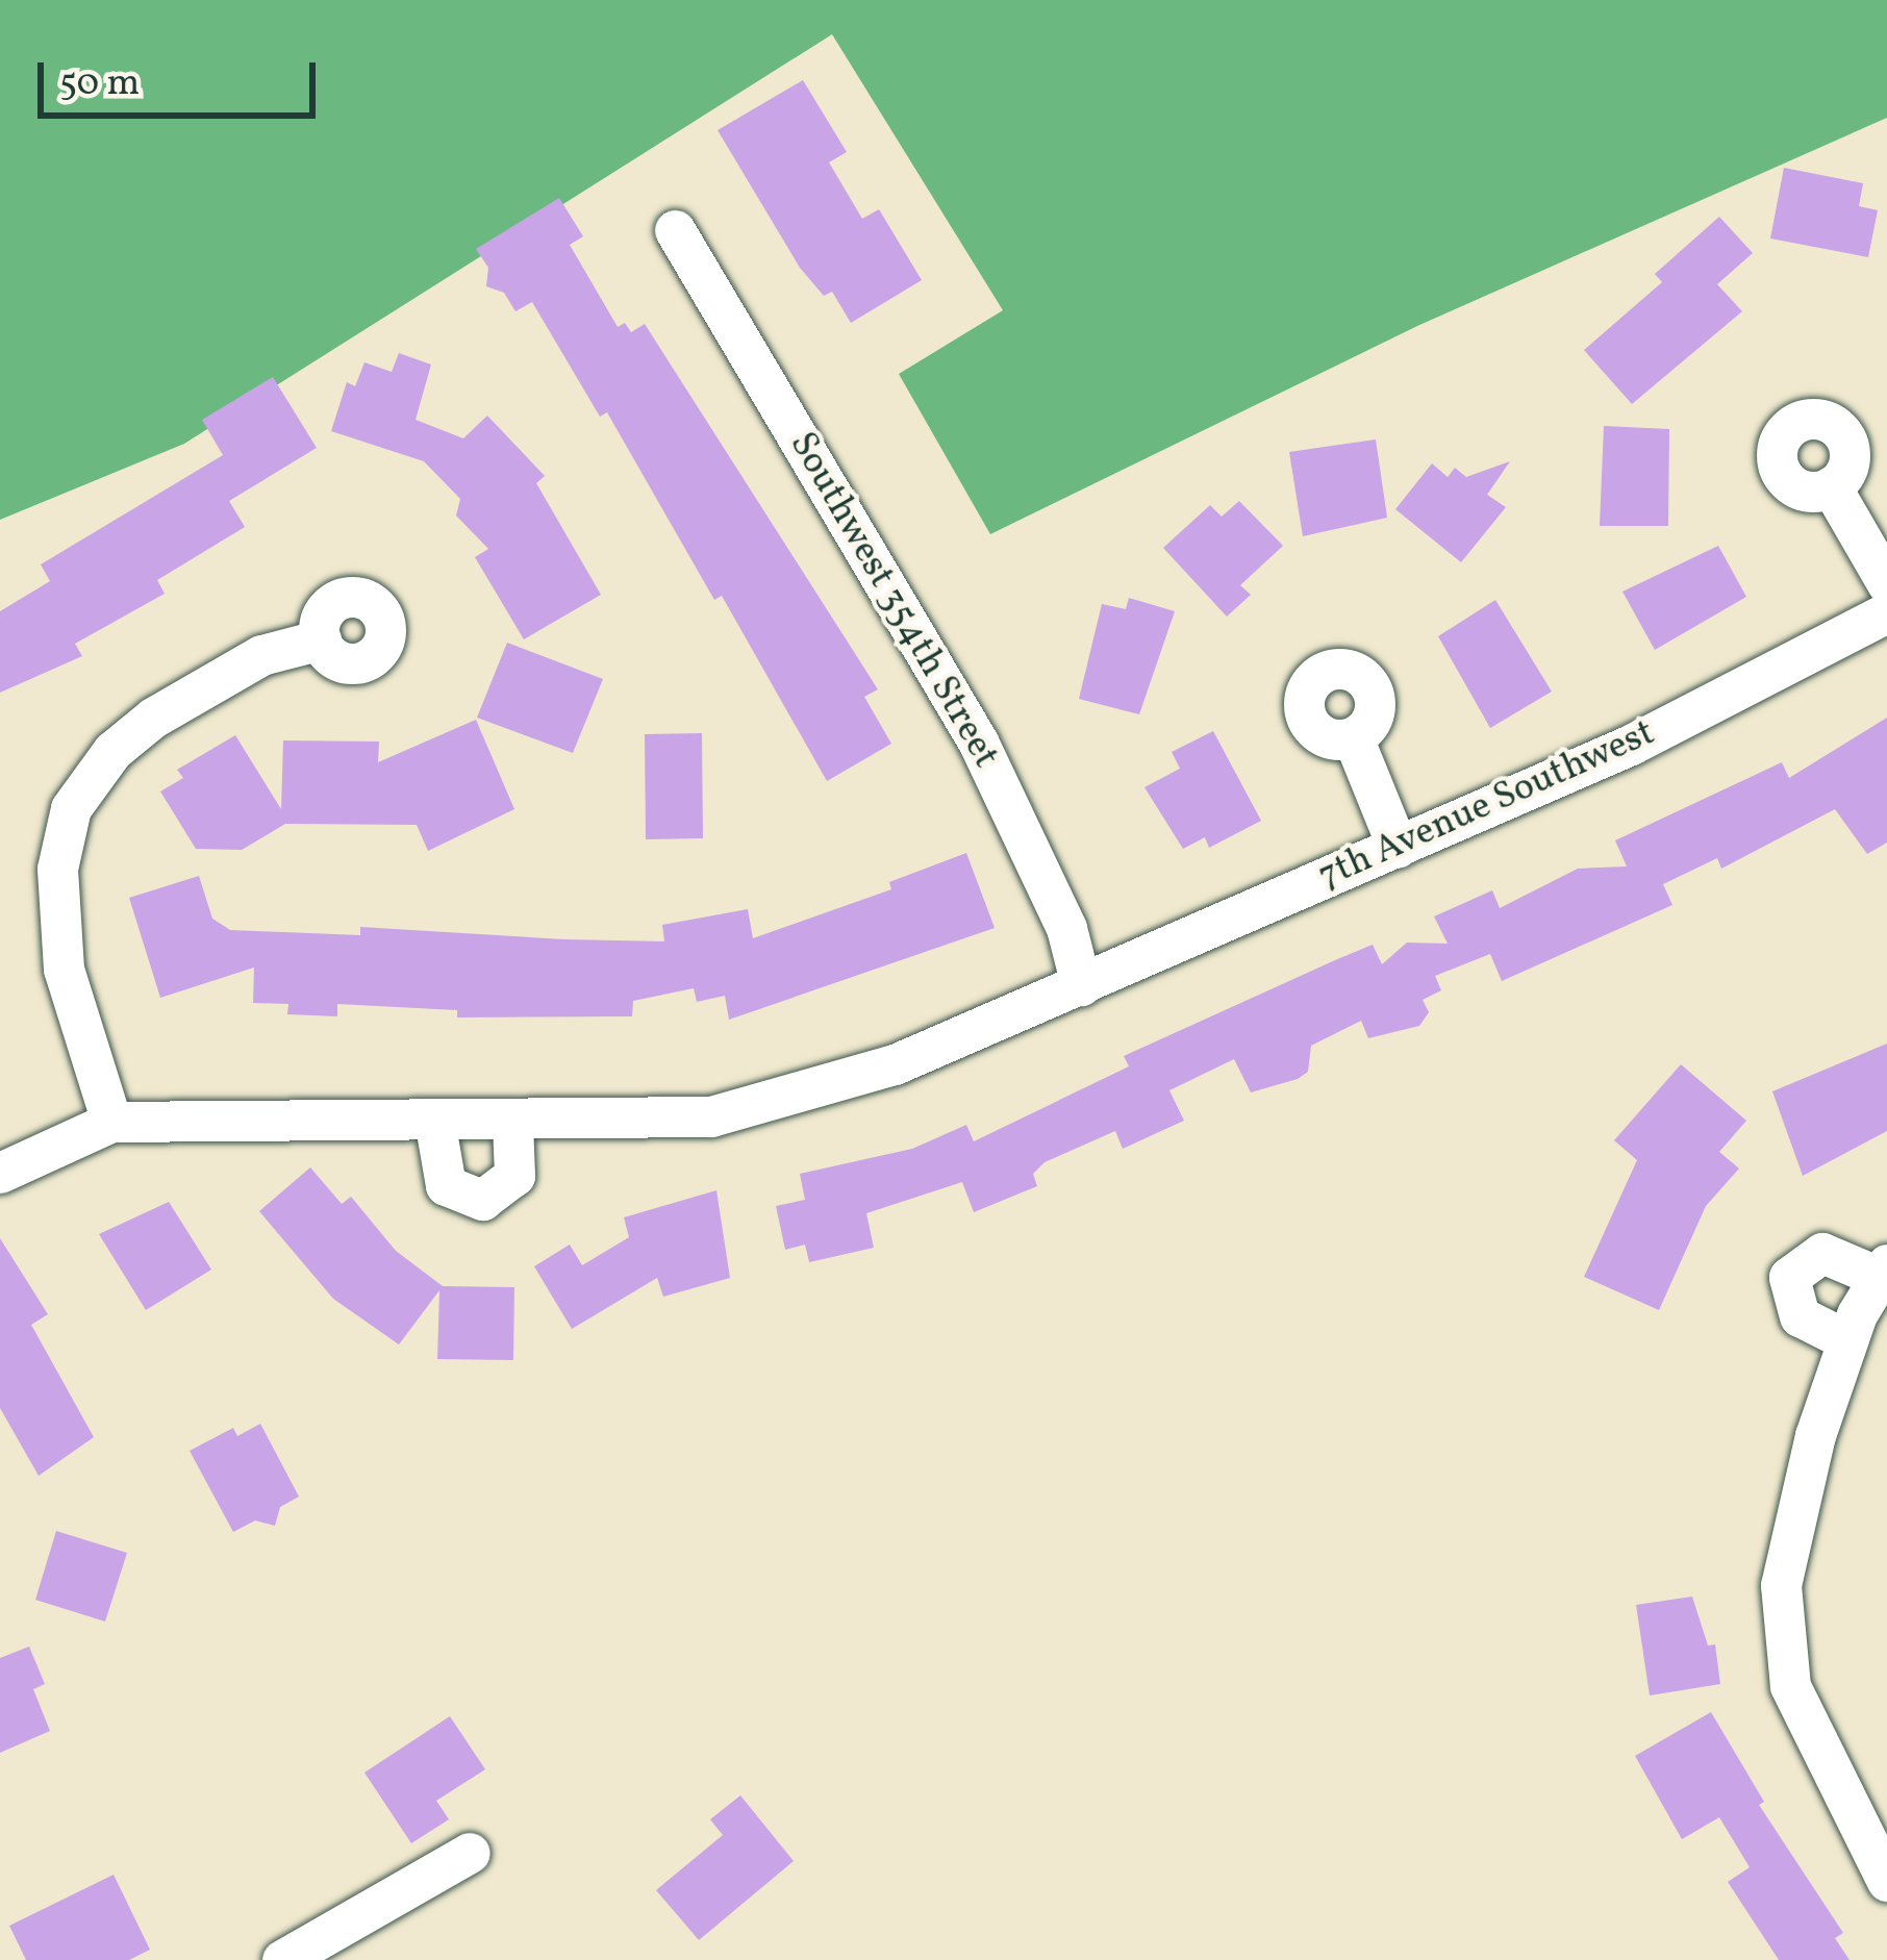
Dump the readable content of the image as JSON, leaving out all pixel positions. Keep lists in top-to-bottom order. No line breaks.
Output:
{"streets":{"street":["Southwest 354th Street","7th Avenue Southwest"]},"crossings":[["Southwest 354th Street","7th Avenue Southwest"]],"scale_bar":"50 m"}
